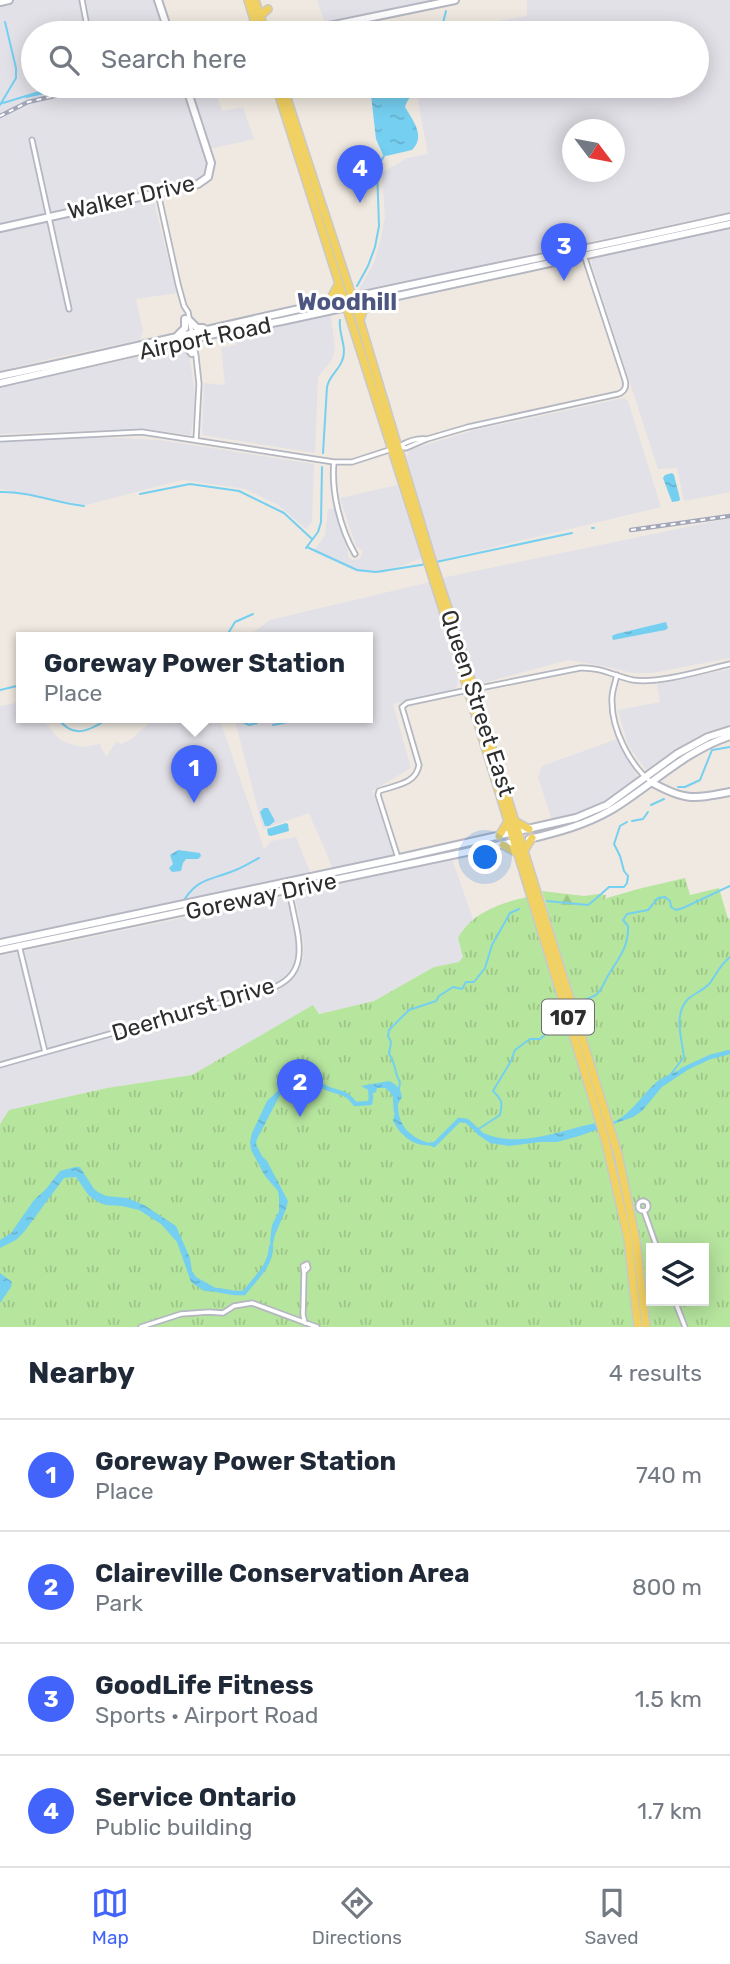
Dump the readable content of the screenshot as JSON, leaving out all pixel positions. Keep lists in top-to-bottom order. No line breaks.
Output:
{"streets":{"main road":["Walker Drive","Airport Road","Queen Street East","Goreway Drive","107"],"street":["Deerhurst Drive"]},"crossings":[["Airport Road","Queen Street East"],["Queen Street East","Goreway Drive"],["Goreway Drive","Deerhurst Drive"]],"districts":["Woodhill"],"north":"bottom right","page":{"search":"Search here","pins":["4","3","1","2"],"popup":["Goreway Power Station","Place"],"heading":["Nearby","4 results"],"list":[{"mark":"1","name":"Goreway Power Station","note":"Place","value":"740 m"},{"mark":"2","name":"Claireville Conservation Area","note":"Park","value":"800 m"},{"mark":"3","name":"GoodLife Fitness","note":"Sports · Airport Road","value":"1.5 km"},{"mark":"4","name":"Service Ontario","note":"Public building","value":"1.7 km"}],"nav":["Map","Directions","Saved"]}}
